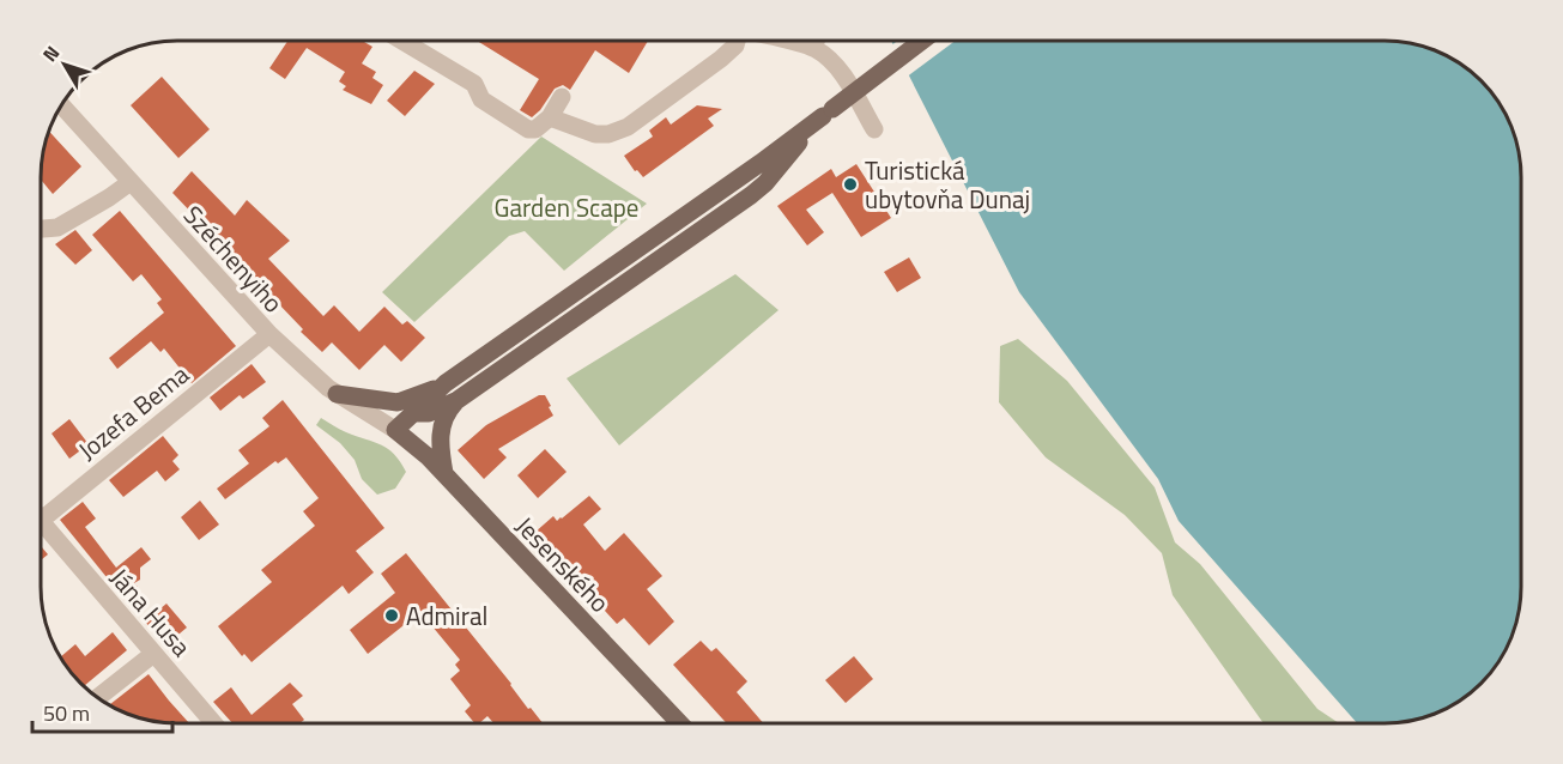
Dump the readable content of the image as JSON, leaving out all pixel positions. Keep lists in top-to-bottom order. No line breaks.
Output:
{"streets":{"main road":["Jesenského"],"street":["Széchenyiho","Jozefa Bema","Jána Husa"]},"crossings":[["Széchenyiho","Jozefa Bema"],["Széchenyiho","Jesenského"]],"parks":["Garden Scape"],"places":["Turistická ubytovňa Dunaj","Admiral"],"scale_bar":"50 m","north":"top left"}
